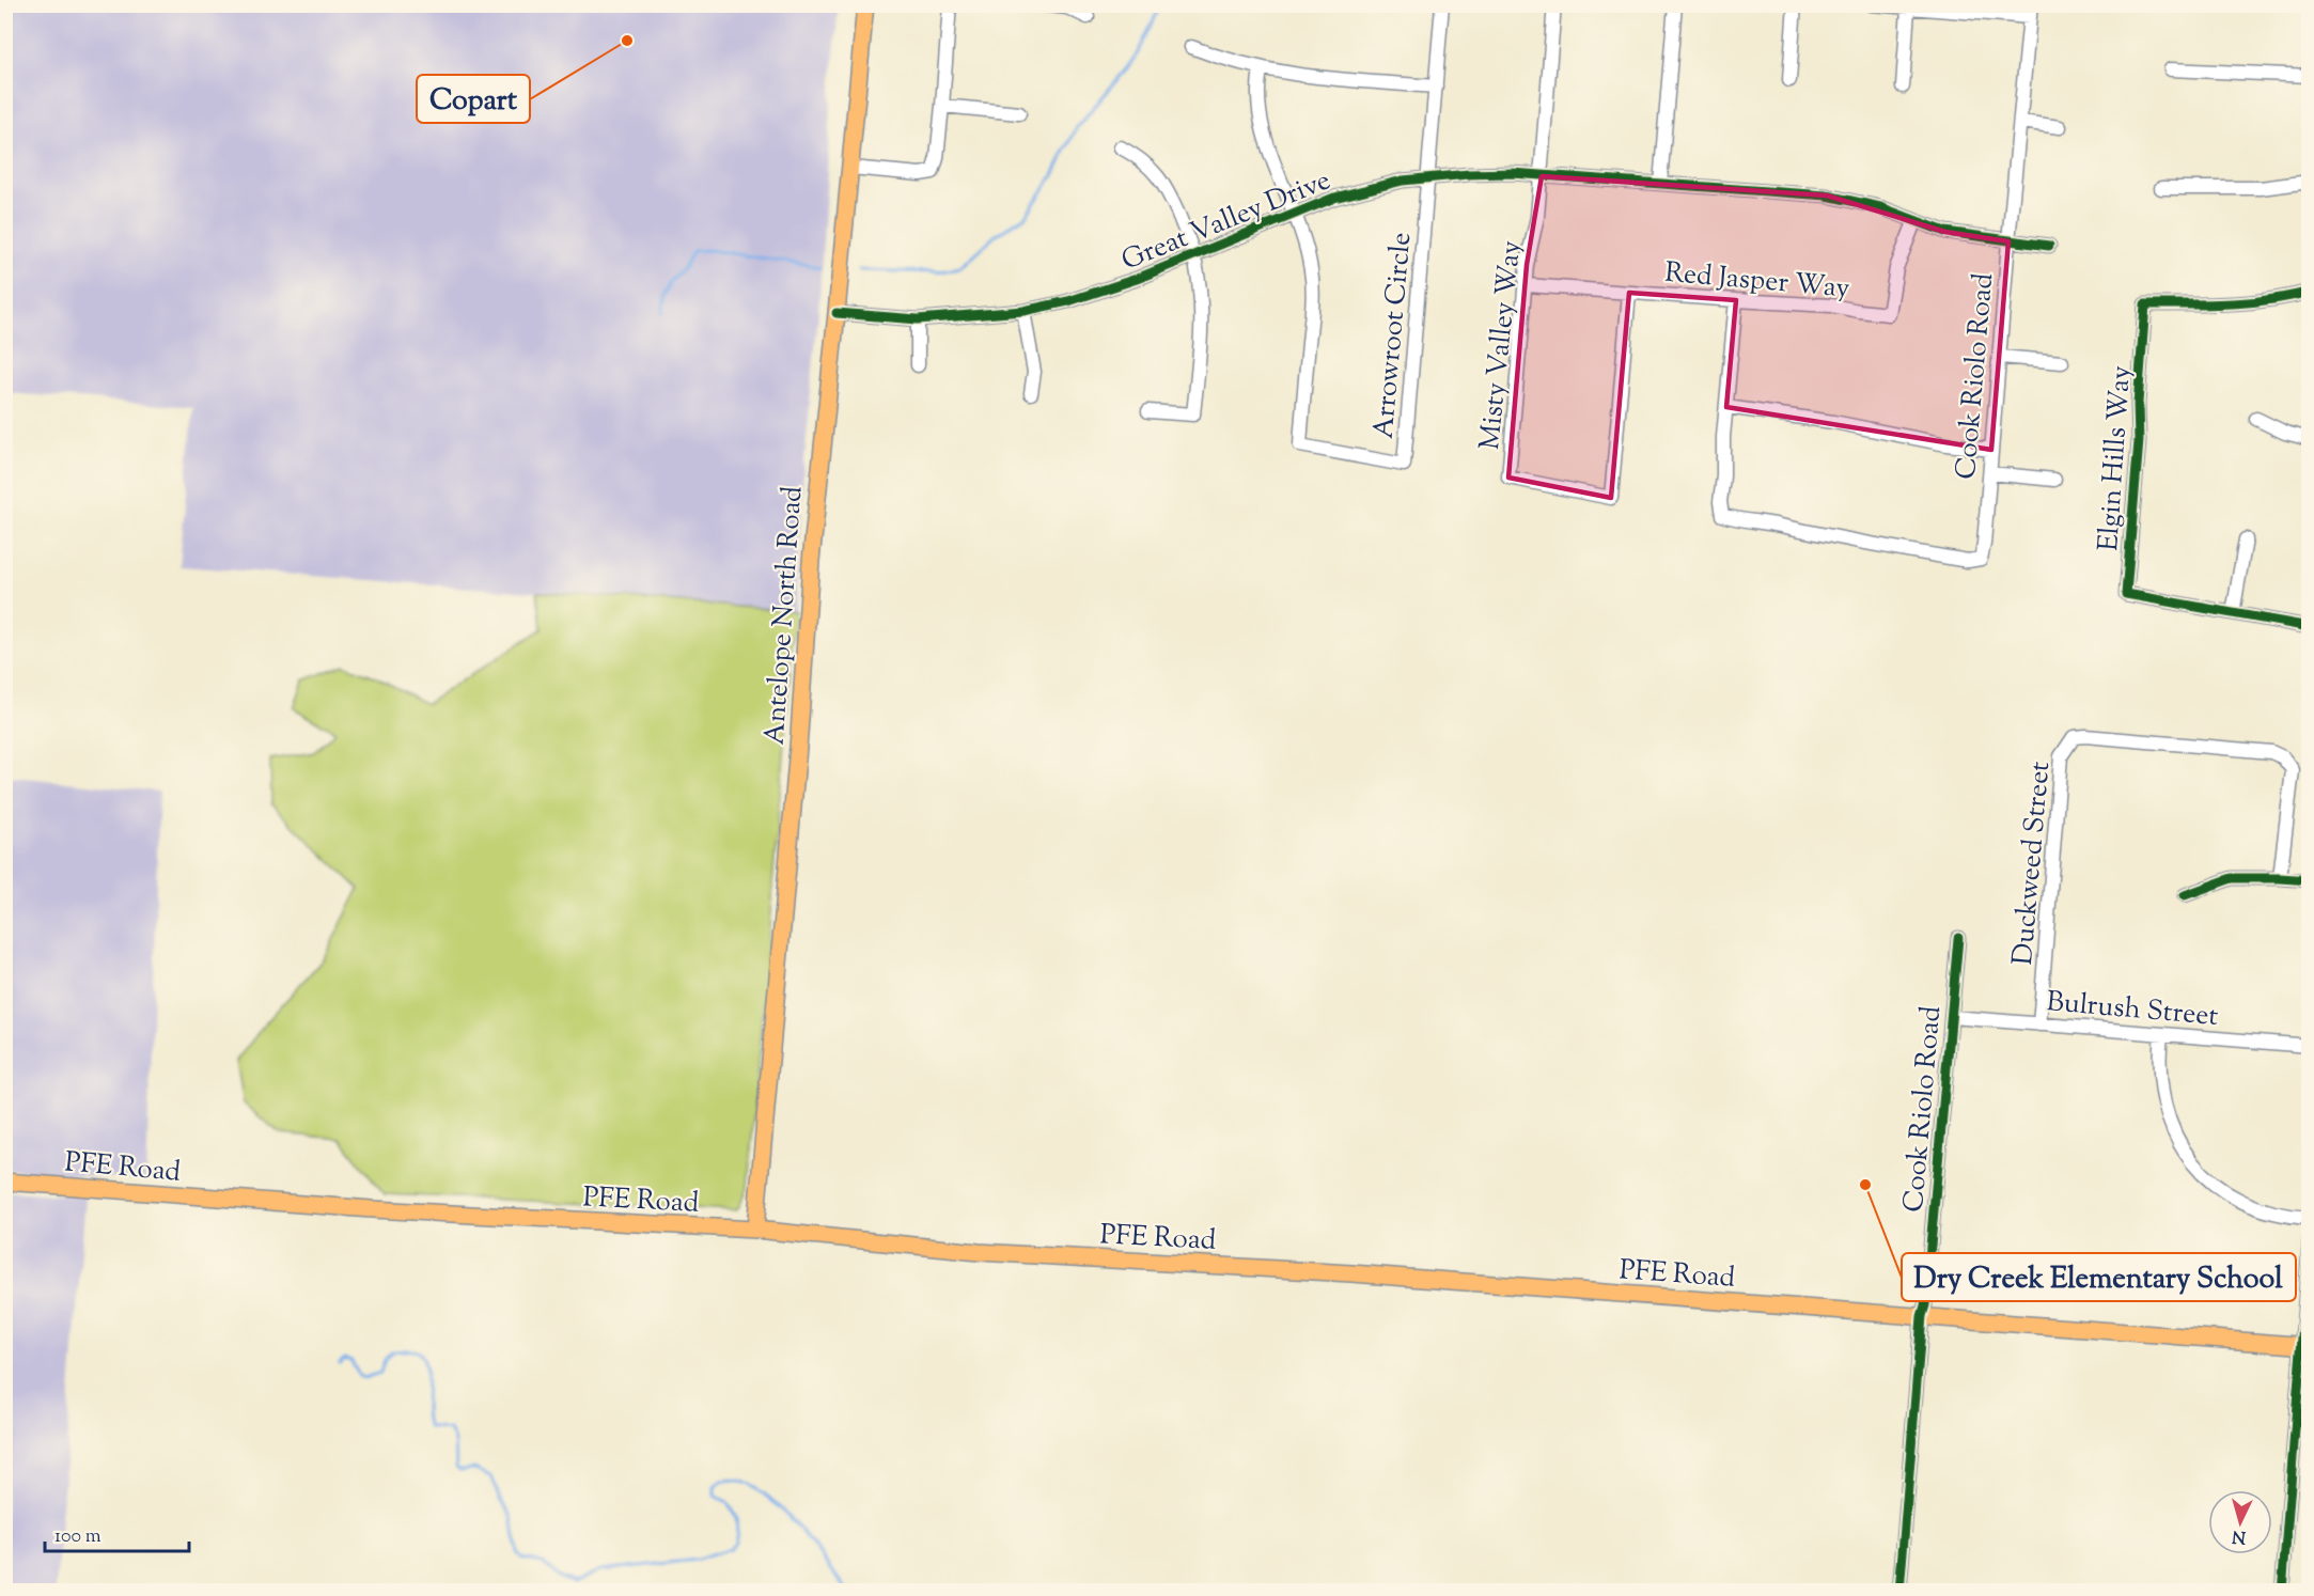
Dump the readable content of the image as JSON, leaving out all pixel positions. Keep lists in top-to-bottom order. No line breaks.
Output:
{"streets":{"main road":["Antelope North Road","PFE Road"],"street":["Great Valley Drive","Red Jasper Way","Arrowroot Circle","Misty Valley Way","Cook Riolo Road","Elgin Hills Way","Duckweed Street","Bulrush Street"]},"crossings":[["Great Valley Drive","Red Jasper Way"],["Great Valley Drive","Arrowroot Circle"],["Great Valley Drive","Misty Valley Way"],["Great Valley Drive","Cook Riolo Road"],["Great Valley Drive","Antelope North Road"],["Red Jasper Way","Misty Valley Way"],["Cook Riolo Road","Bulrush Street"],["Cook Riolo Road","PFE Road"],["Antelope North Road","PFE Road"],["Duckweed Street","Bulrush Street"]],"places":["Copart","Dry Creek Elementary School"],"scale_bar":"100 m","north":"bottom"}
